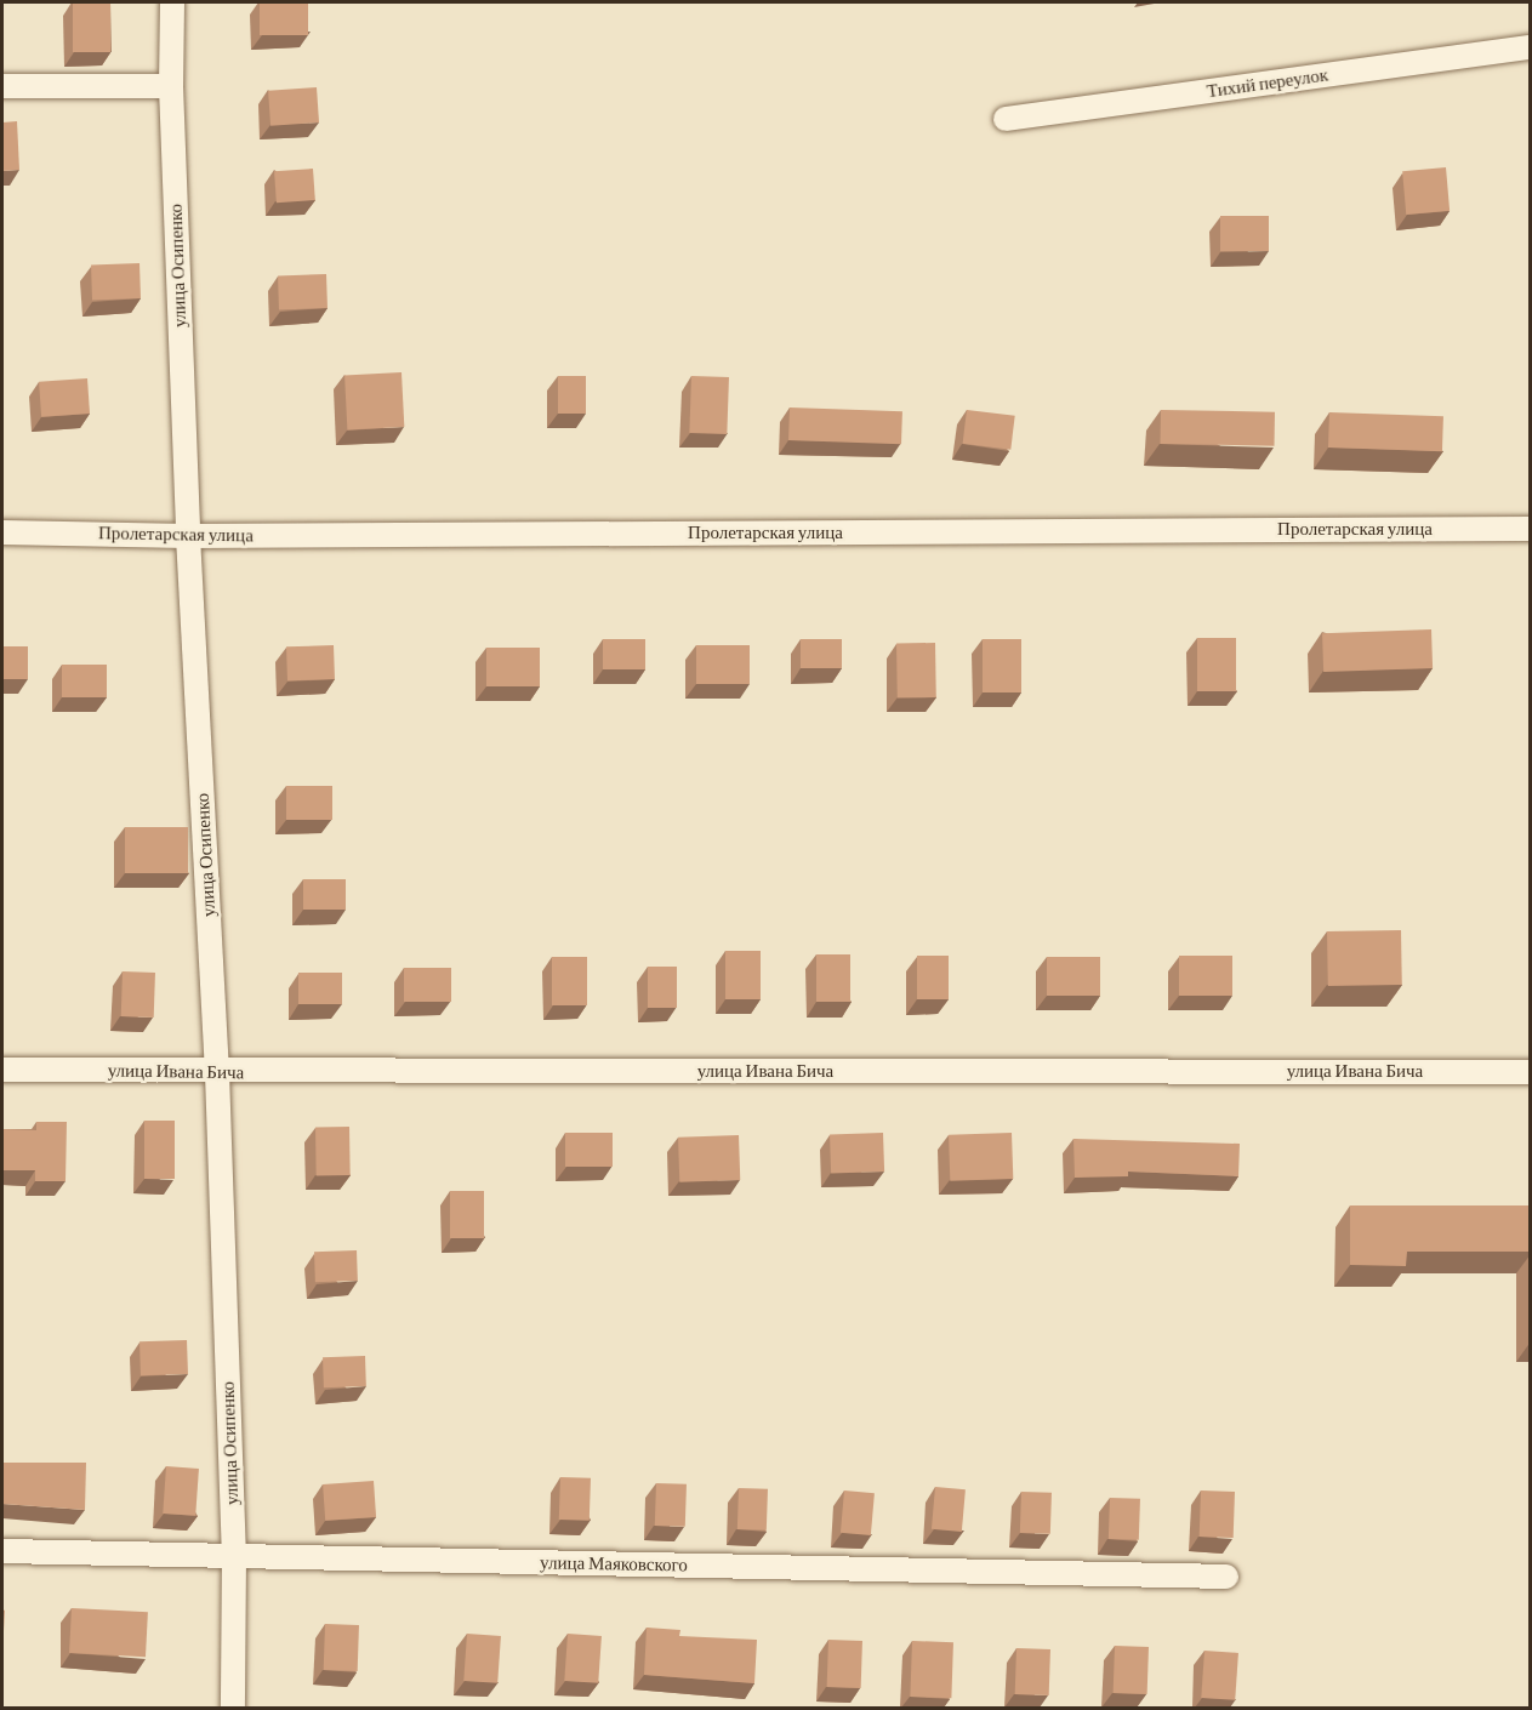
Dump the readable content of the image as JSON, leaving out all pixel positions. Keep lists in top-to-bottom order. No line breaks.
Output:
{"streets":{"street":["Тихий переулок","улица Осипенко","Пролетарская улица","улица Ивана Бича","улица Маяковского"]},"crossings":[["улица Осипенко","Пролетарская улица"],["улица Осипенко","улица Ивана Бича"],["улица Осипенко","улица Маяковского"]]}
